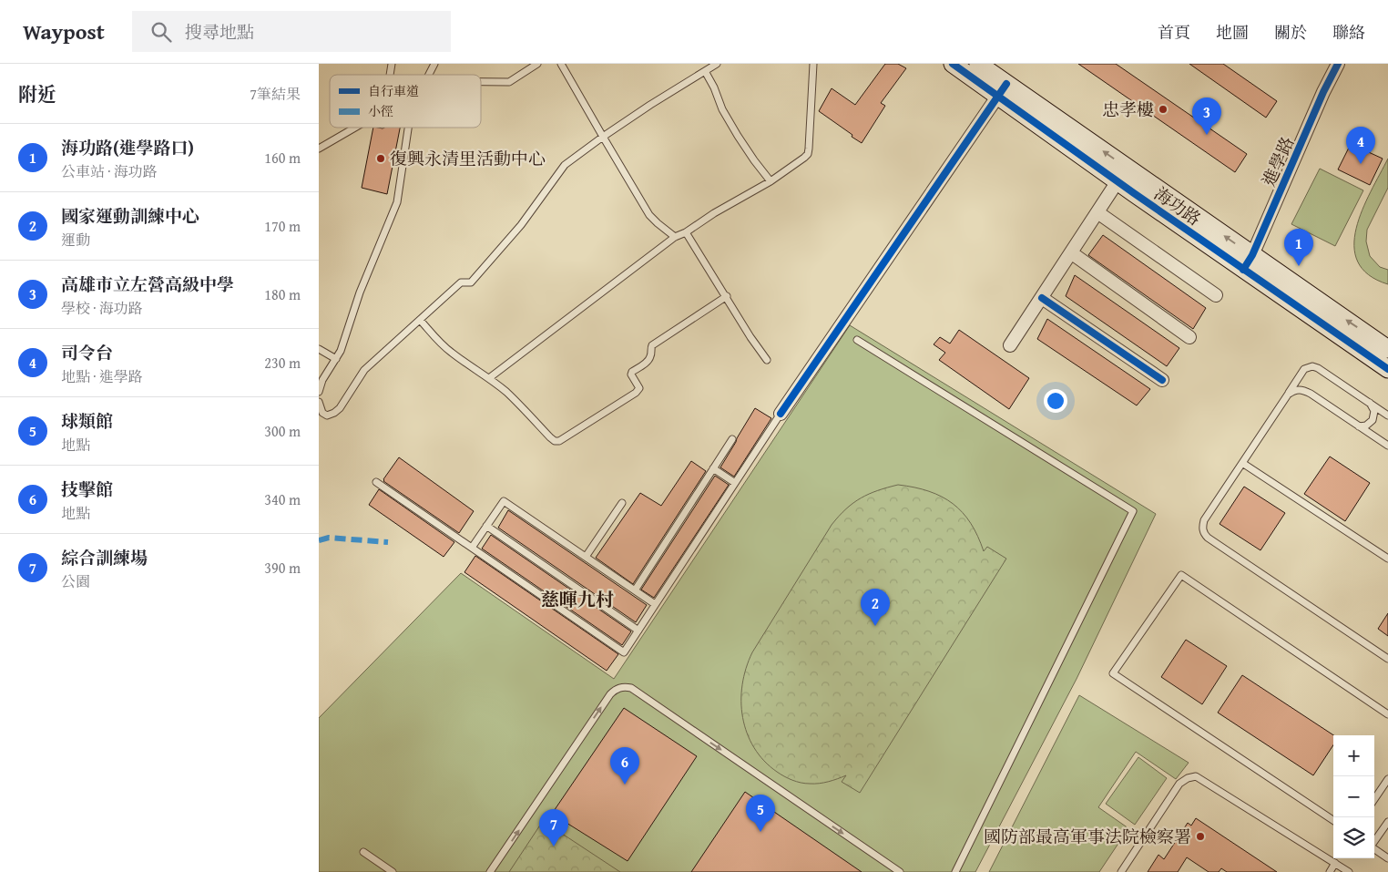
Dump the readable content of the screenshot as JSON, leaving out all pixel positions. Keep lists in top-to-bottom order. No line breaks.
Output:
{"streets":{"street":["進學路","海功路"]},"crossings":[["進學路","海功路"]],"districts":["慈暉九村"],"places":["忠孝樓","復興永清里活動中心","國防部最高軍事法院檢察署"],"legend":["自行車道","小徑"],"page":{"header":"Waypost","search":"搜尋地點","nav":["首頁","地圖","關於","聯絡"],"heading":["附近","7筆結果"],"pins":["3","4","1","2","6","5","7"],"list":[{"mark":"1","name":"海功路(進學路口)","note":"公車站 · 海功路","value":"160 m"},{"mark":"2","name":"國家運動訓練中心","note":"運動","value":"170 m"},{"mark":"3","name":"高雄市立左營高級中學","note":"學校 · 海功路","value":"180 m"},{"mark":"4","name":"司令台","note":"地點 · 進學路","value":"230 m"},{"mark":"5","name":"球類館","note":"地點","value":"300 m"},{"mark":"6","name":"技擊館","note":"地點","value":"340 m"},{"mark":"7","name":"綜合訓練場","note":"公園","value":"390 m"}],"map_buttons":["+","−"]}}
